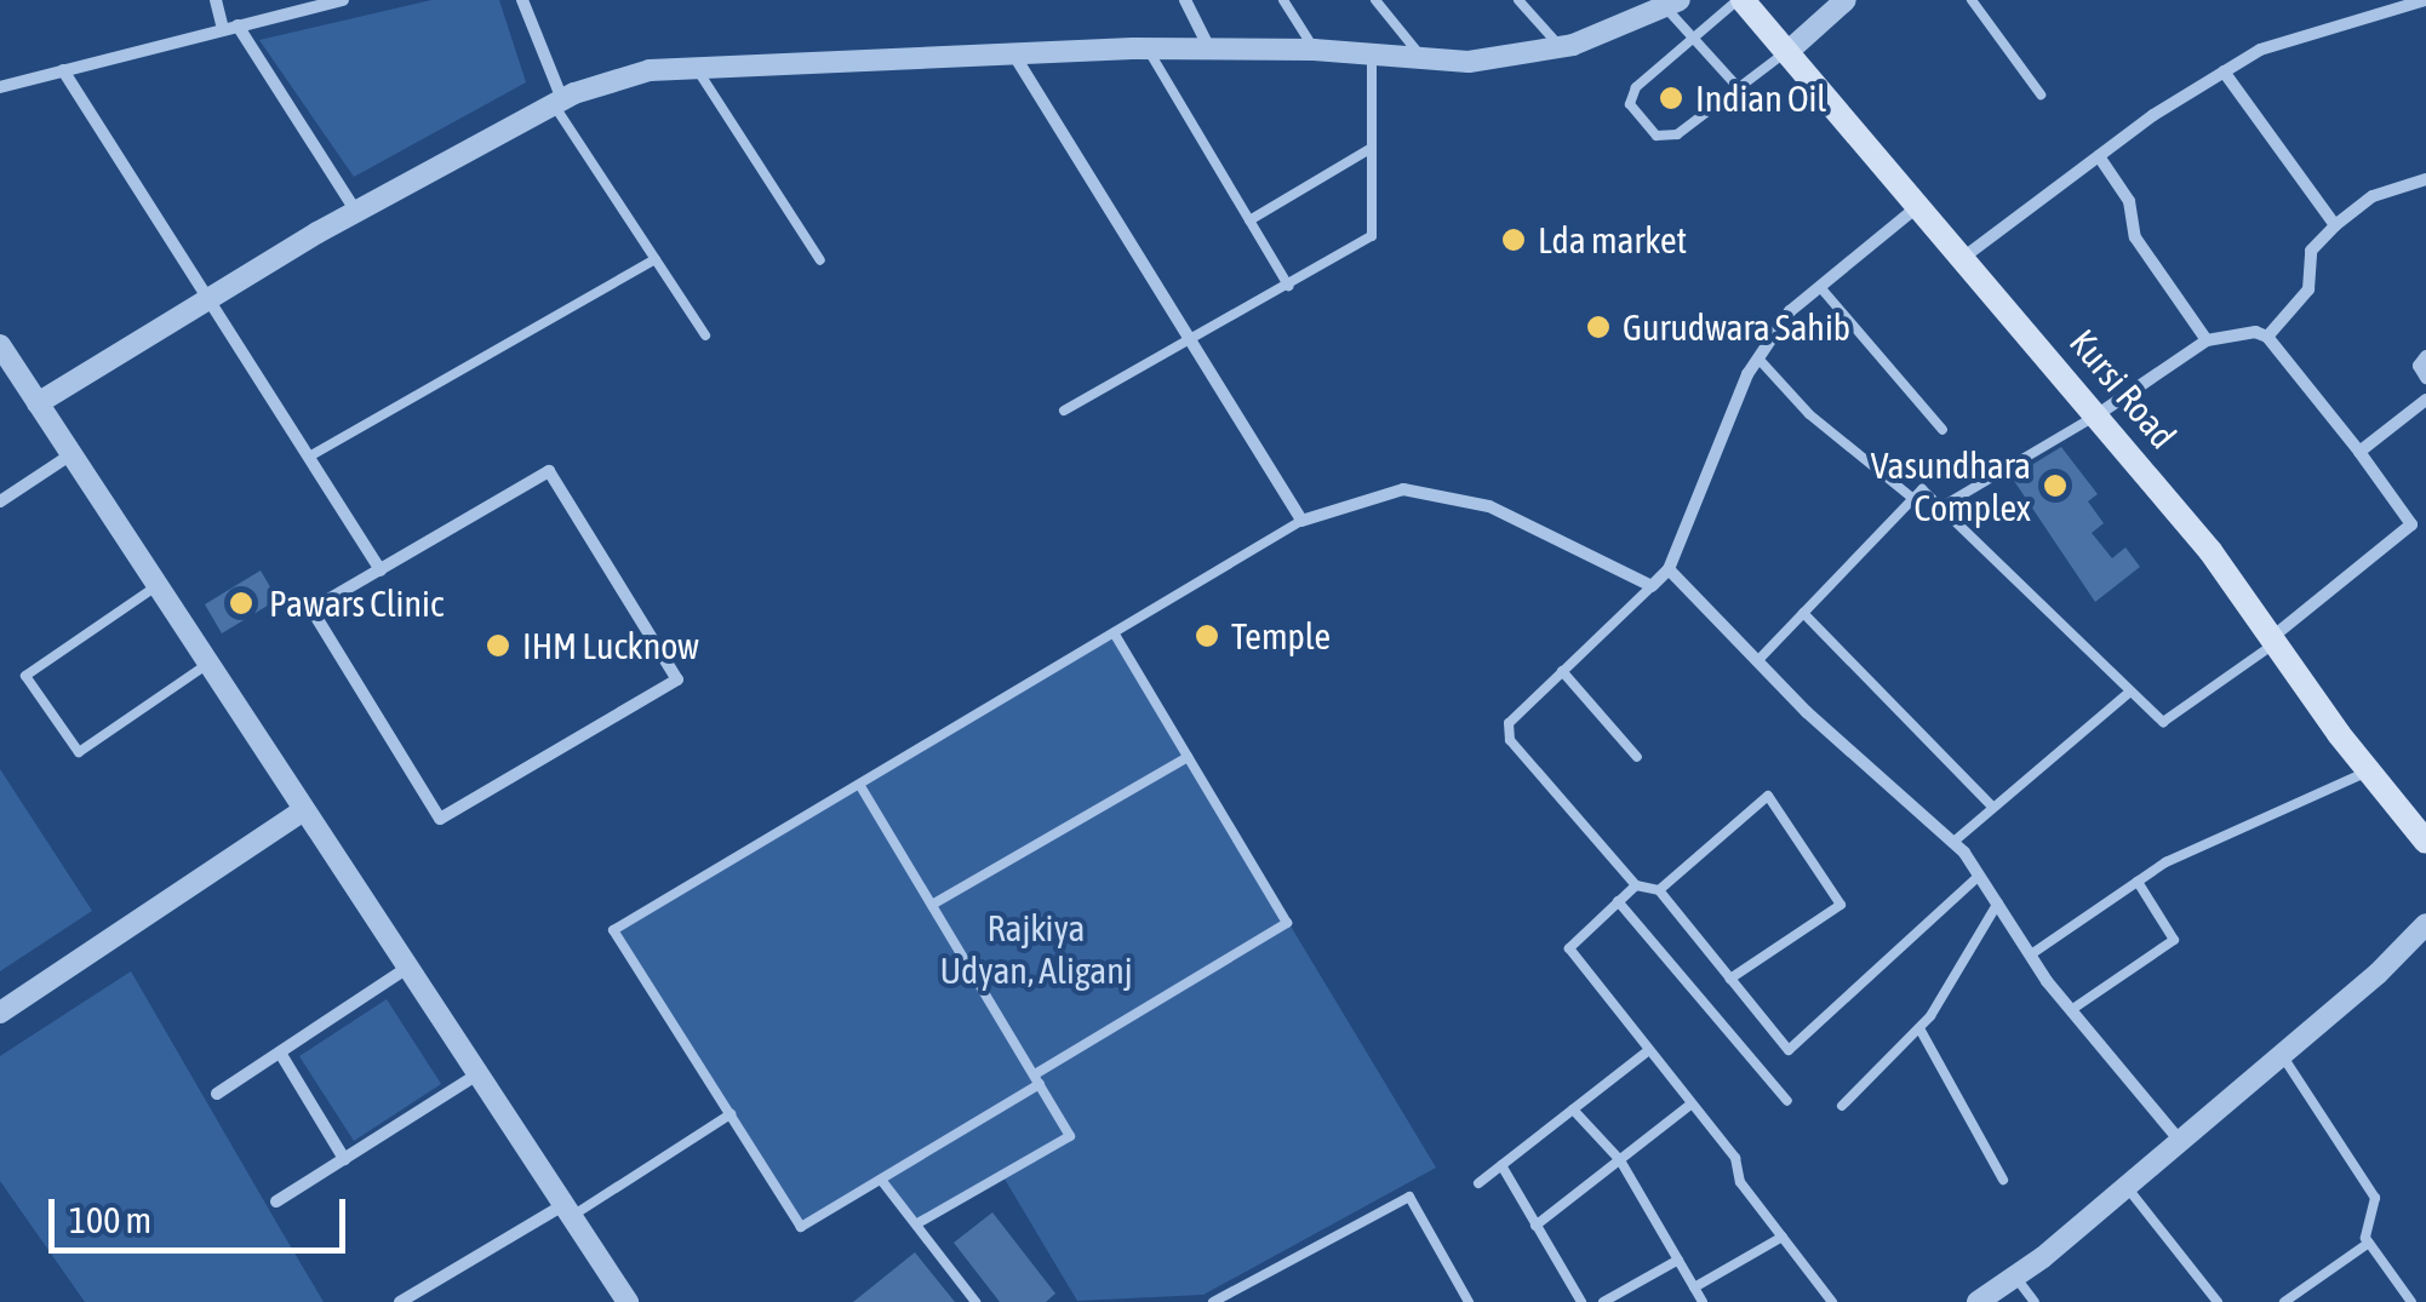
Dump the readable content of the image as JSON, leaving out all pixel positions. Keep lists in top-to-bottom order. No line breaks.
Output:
{"streets":{"main road":["Kursi Road"]},"parks":["Rajkiya Udyan, Aliganj"],"places":["Indian Oil","Lda market","Gurudwara Sahib","Vasundhara Complex","Pawars Clinic","Temple","IHM Lucknow"],"scale_bar":"100 m"}
